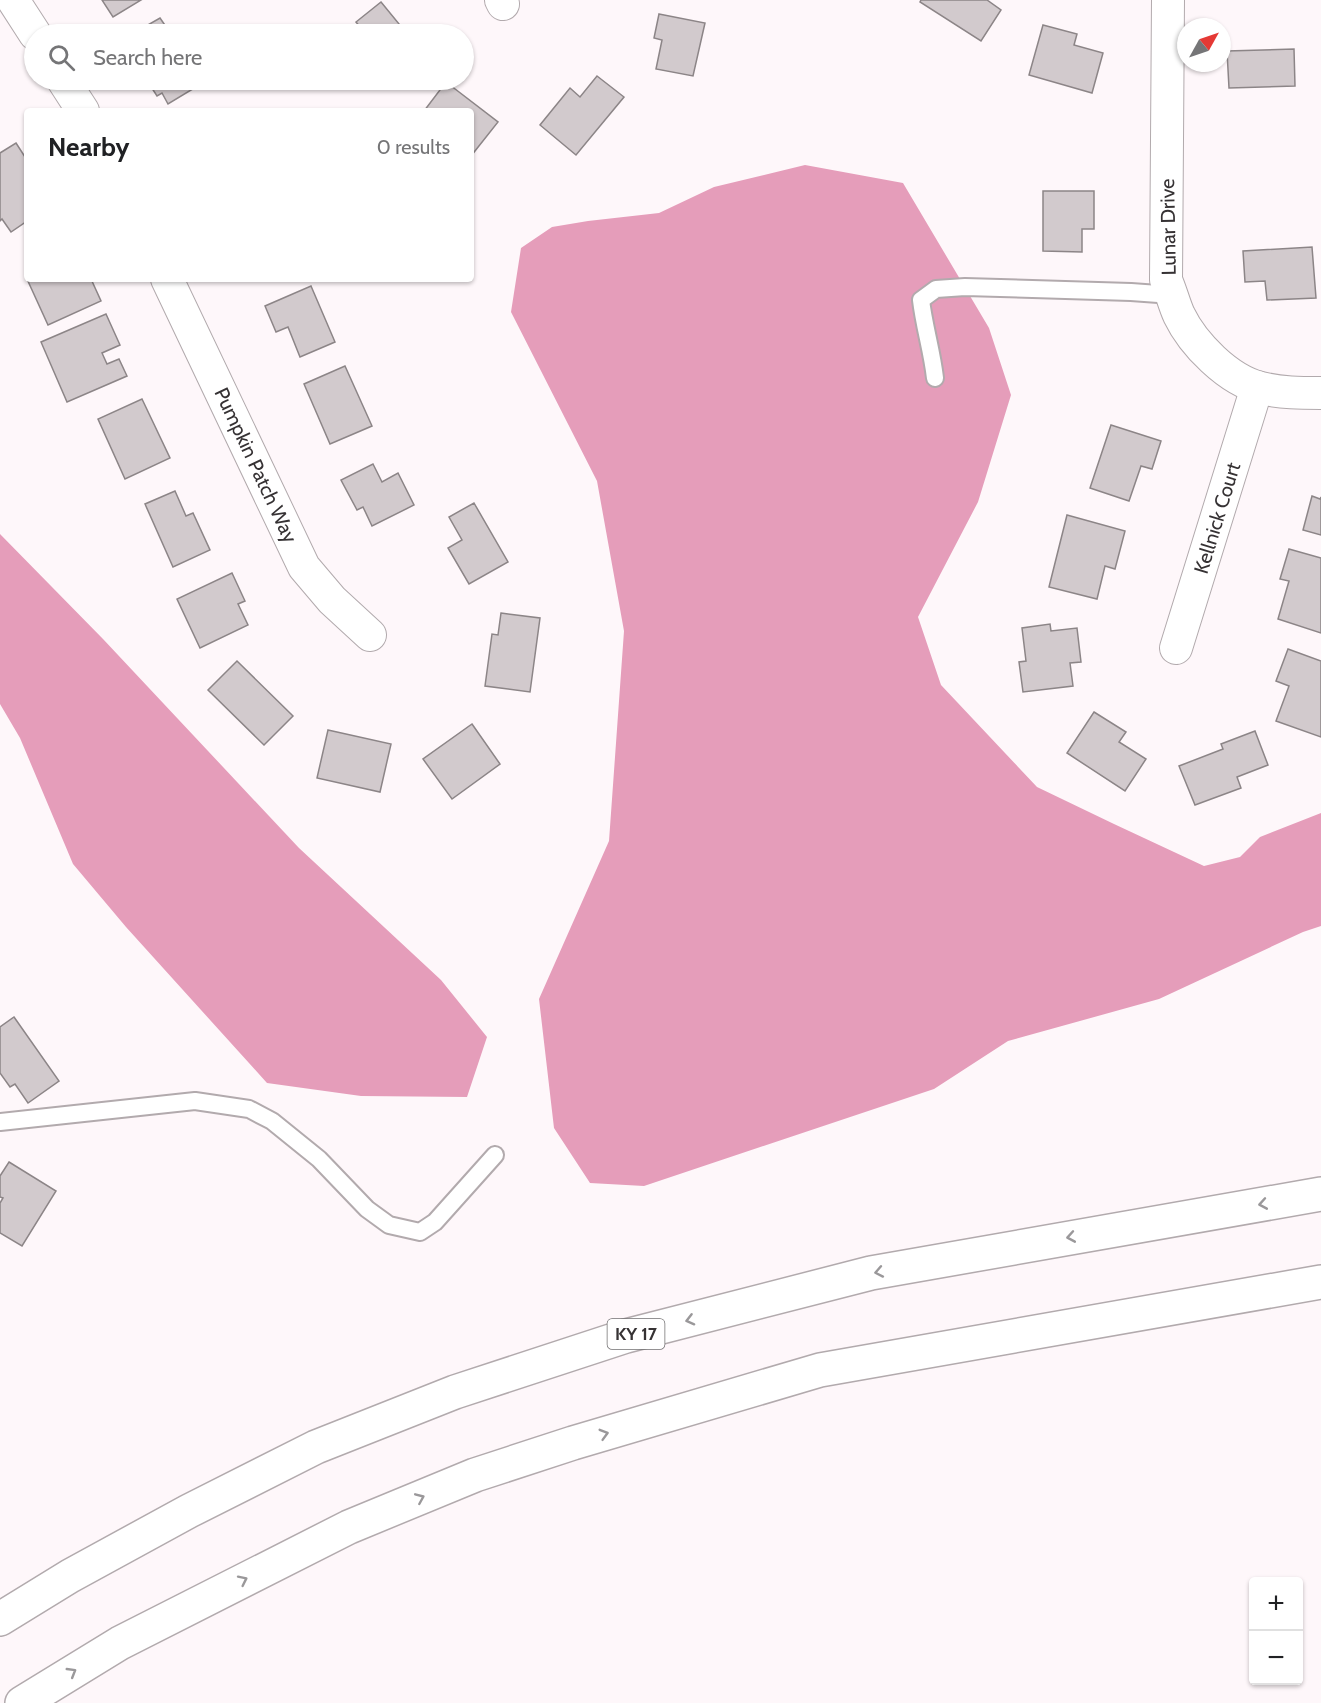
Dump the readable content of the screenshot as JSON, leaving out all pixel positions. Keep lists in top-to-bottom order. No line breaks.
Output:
{"streets":{"main road":["KY 17"],"street":["Lunar Drive","Pumpkin Patch Way","Kellnick Court"]},"crossings":[["Lunar Drive","Kellnick Court"]],"north":"top right","page":{"search":"Search here","heading":["Nearby","0 results"],"map_buttons":["+","−"]}}
